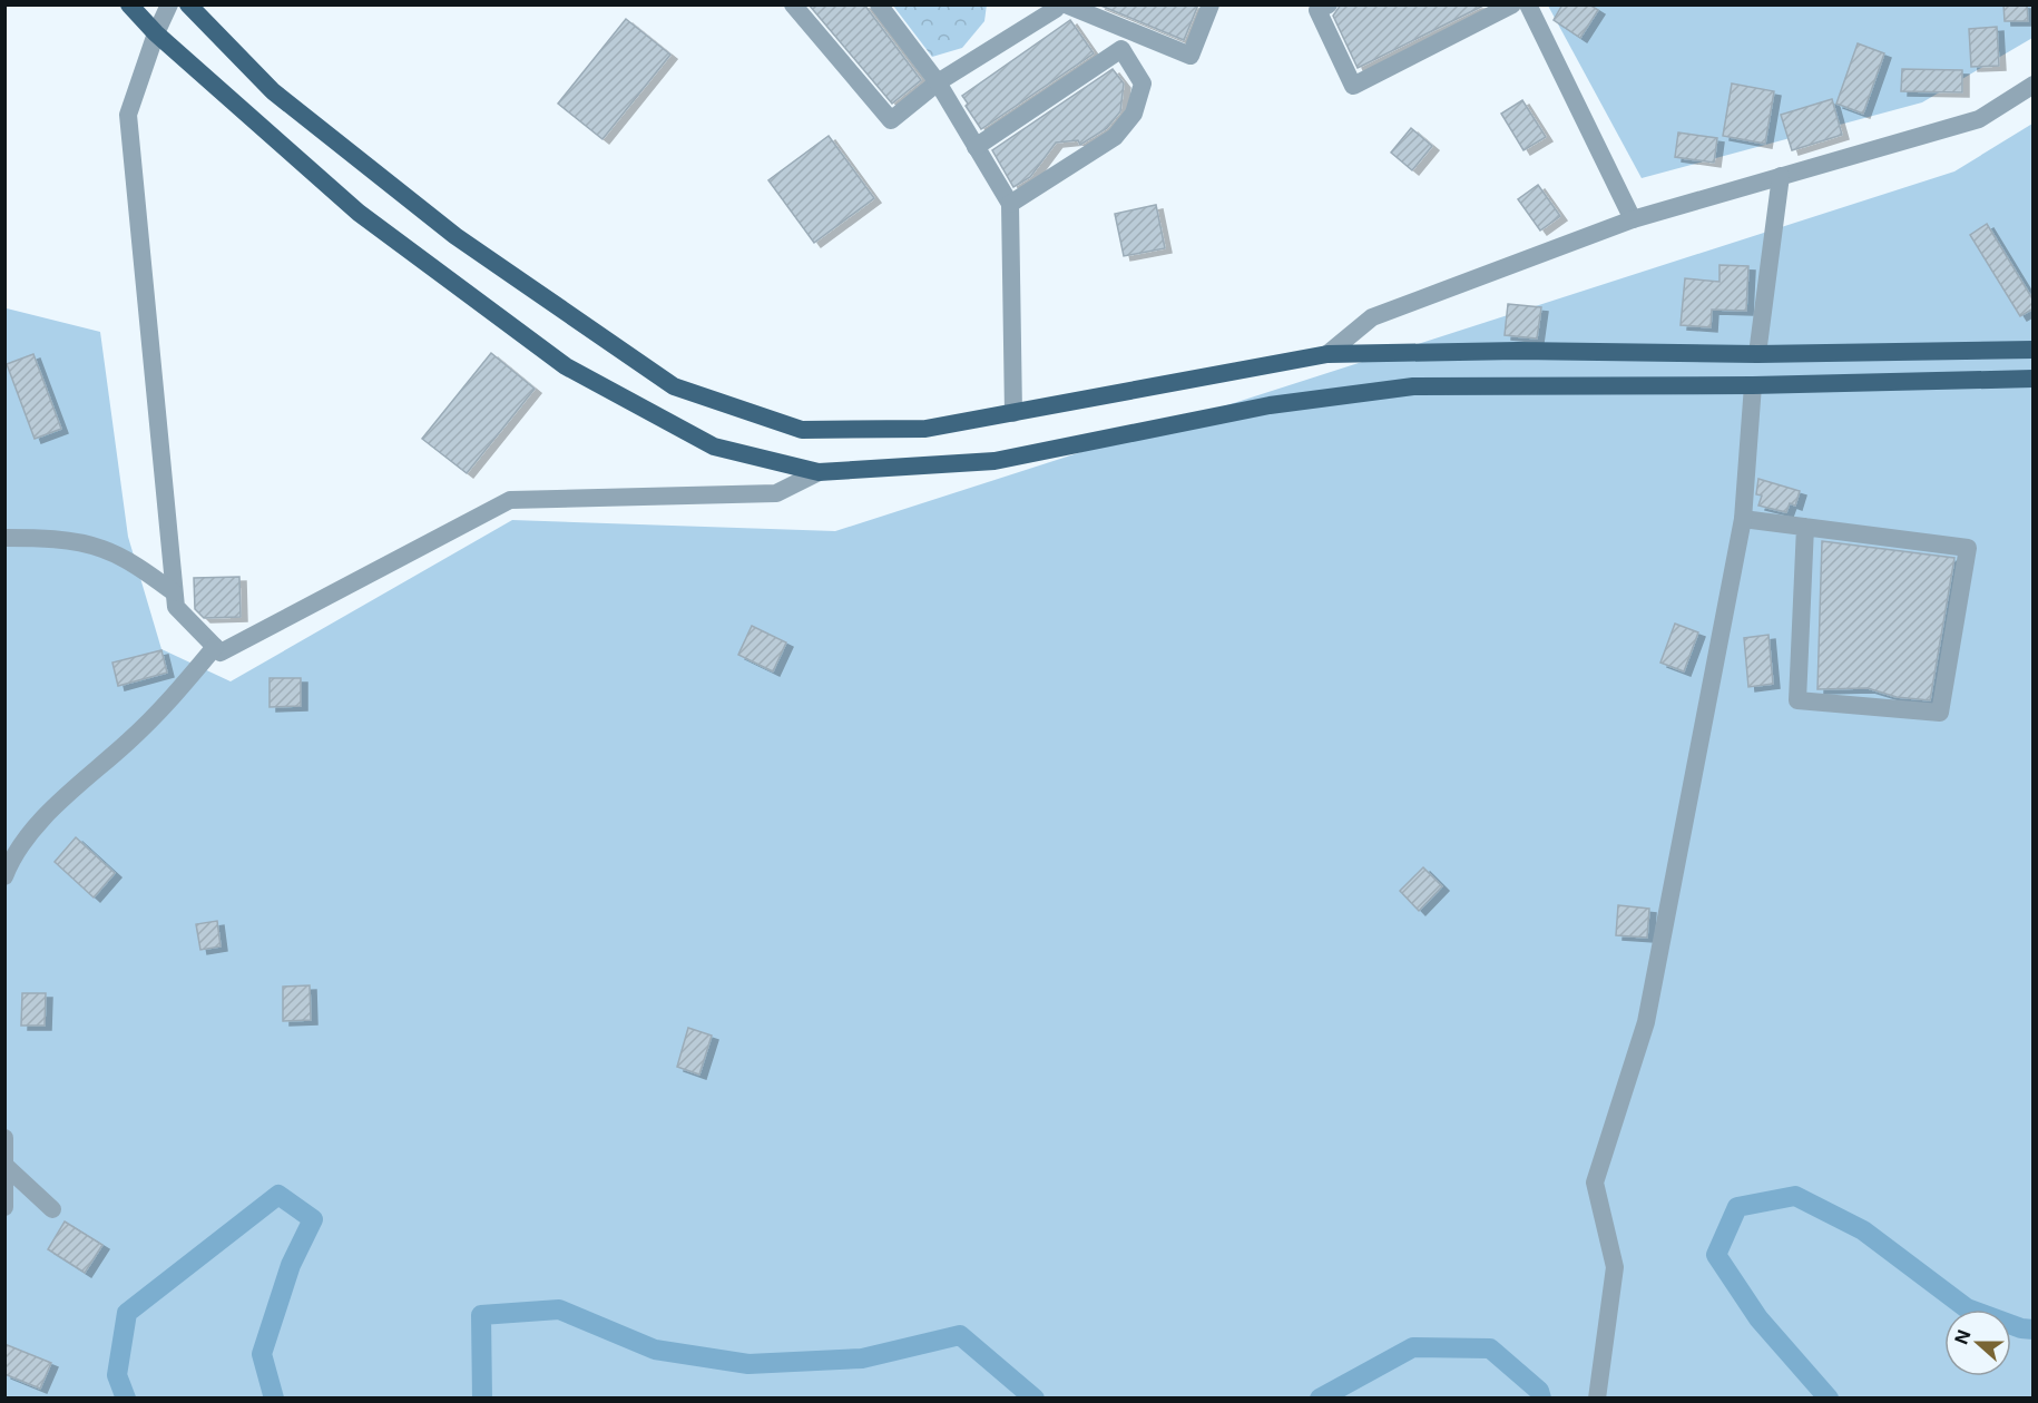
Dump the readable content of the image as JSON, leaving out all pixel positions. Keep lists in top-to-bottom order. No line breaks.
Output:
{"north":"left"}
